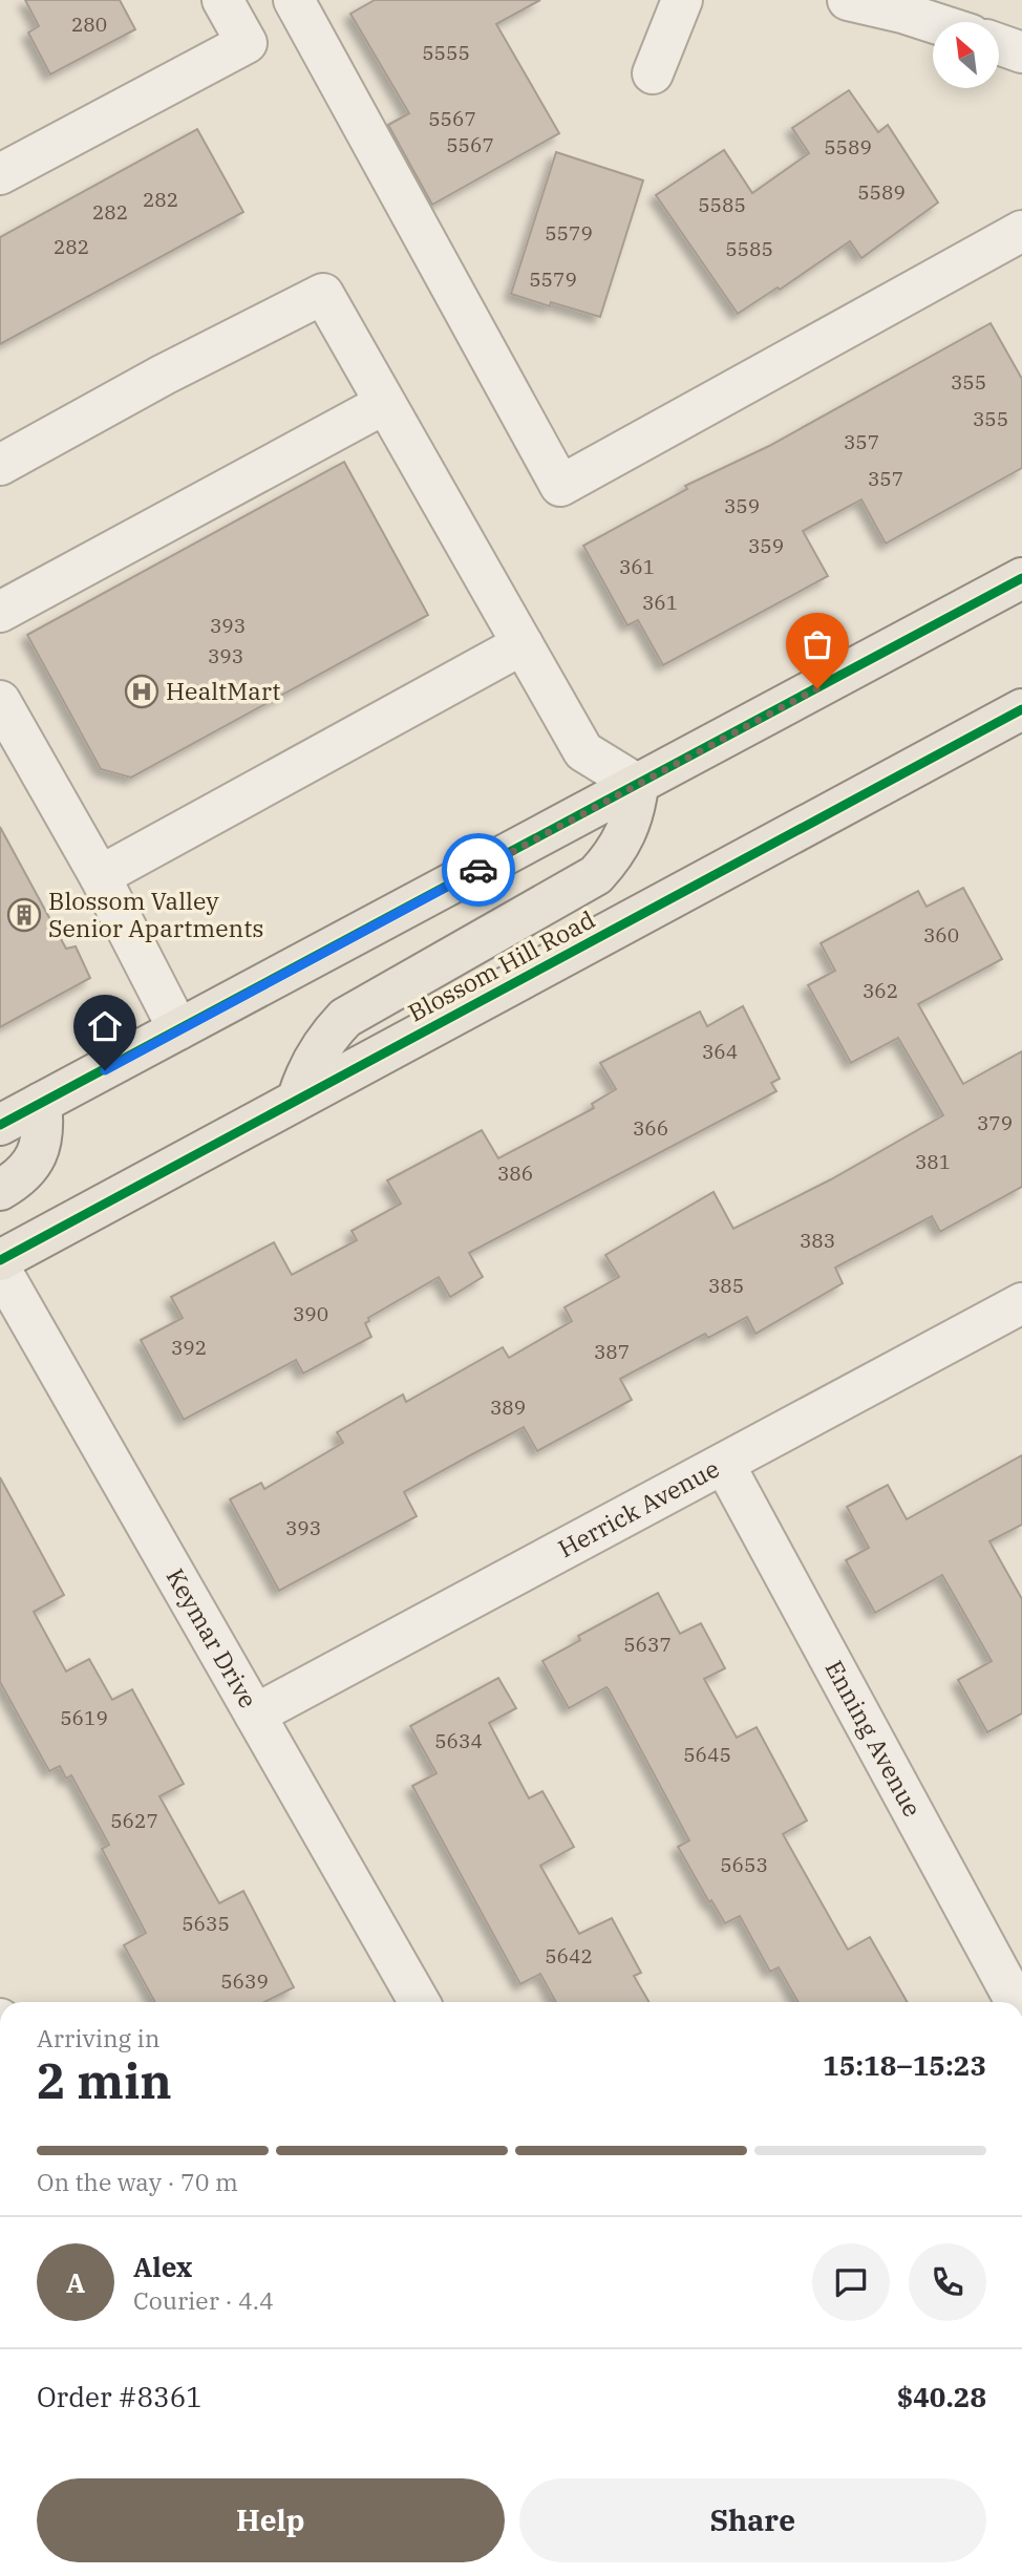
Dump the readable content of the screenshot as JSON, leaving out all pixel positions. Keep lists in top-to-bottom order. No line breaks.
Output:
{"streets":{"main road":["Blossom Hill Road"],"street":["Herrick Avenue","Keymar Drive","Enning Avenue"]},"crossings":[["Herrick Avenue","Keymar Drive"],["Herrick Avenue","Enning Avenue"]],"places":{"hospital":["HealtMart"],"building":["Blossom Valley Senior Apartments"]},"house_numbers":["280","5555","5567","5567","5589","5589","282","5585","282","5579","282","5585","5579","355","355","357","357","359","359","361","361","393","393","360","362","364","379","366","381","386","383","385","390","392","387","389","393","5637","5619","5634","5645","5627","5653","5635","5642","5639"],"north":"top left","page":{"heading":["2 min","Arriving in","15:18–15:23"],"panel":["Alex","Courier · 4.4","Order #8361","$40.28"],"bar":"On the way · 70 m","round":"A","buttons":["Help","Share"]}}
